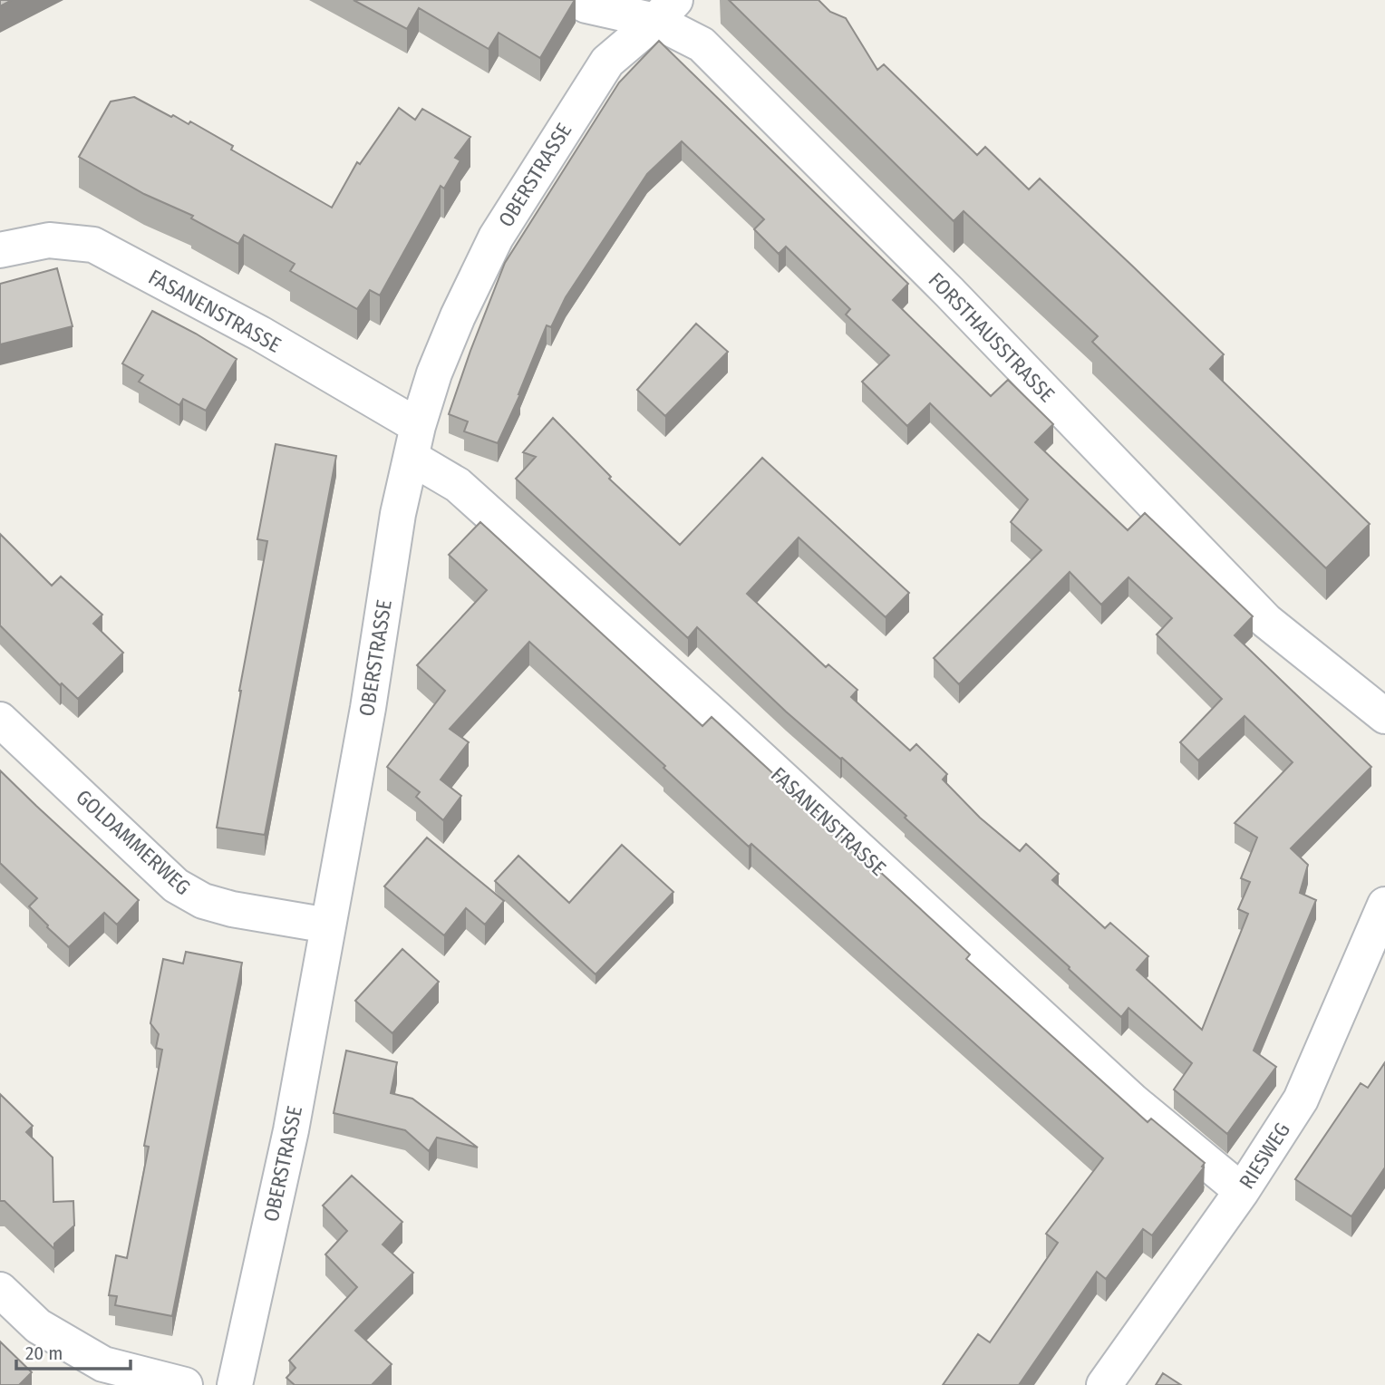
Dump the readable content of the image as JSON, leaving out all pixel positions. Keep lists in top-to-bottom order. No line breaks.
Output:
{"streets":{"street":["OBERSTRASSE","FASANENSTRASSE","FORSTHAUSSTRASSE","GOLDAMMERWEG","RIESWEG"]},"crossings":[["OBERSTRASSE","FASANENSTRASSE"],["OBERSTRASSE","FORSTHAUSSTRASSE"],["OBERSTRASSE","GOLDAMMERWEG"],["FASANENSTRASSE","RIESWEG"]],"scale_bar":"20 m"}
